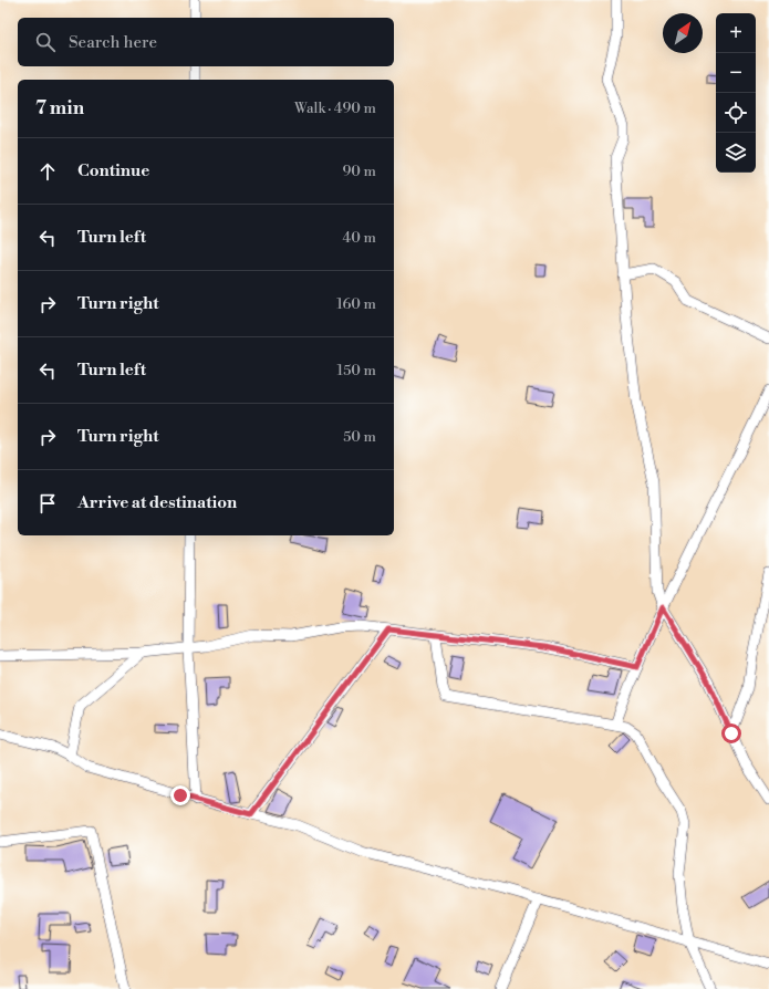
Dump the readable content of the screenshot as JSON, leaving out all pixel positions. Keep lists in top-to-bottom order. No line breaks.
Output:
{"north":"top right","page":{"map_buttons":["+","−"],"search":"Search here","heading":["7 min","Walk · 490 m"],"list":[["Continue","90 m"],["Turn left","40 m"],["Turn right","160 m"],["Turn left","150 m"],["Turn right","50 m"],"Arrive at destination"]}}
